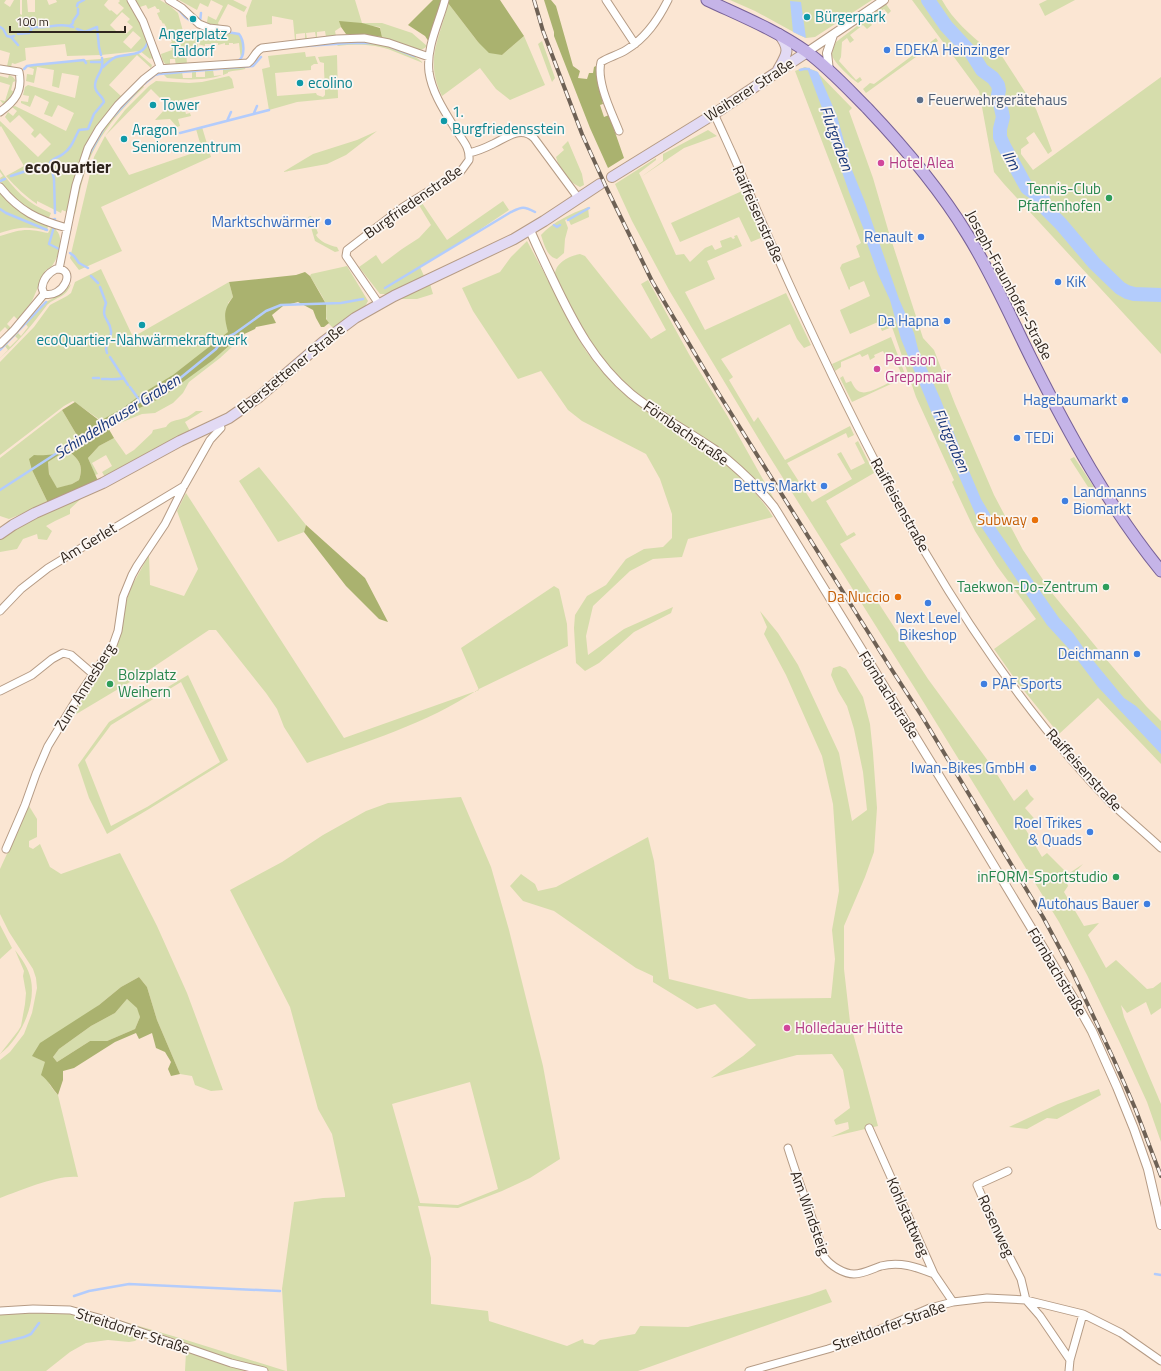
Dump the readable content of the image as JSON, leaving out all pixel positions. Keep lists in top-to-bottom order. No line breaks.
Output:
{"streets":{"main road":["Weiherer Straße","Joseph-Fraunhofer-Straße","Eberstettener Straße"],"street":["Burgfriedenstraße","Raiffeisenstraße","Förnbachstraße","Am Gerlet","Zum Annesberg","Am Windsteig","Kohlstattweg","Rosenweg","Streitdorfer Straße"]},"crossings":[["Weiherer Straße","Raiffeisenstraße"],["Weiherer Straße","Joseph-Fraunhofer-Straße"],["Burgfriedenstraße","Eberstettener Straße"],["Eberstettener Straße","Förnbachstraße"],["Eberstettener Straße","Zum Annesberg"],["Am Gerlet","Zum Annesberg"],["Am Windsteig","Kohlstattweg"],["Kohlstattweg","Streitdorfer Straße"],["Rosenweg","Streitdorfer Straße"]],"districts":["ecoQuartier"],"water":["Flutgraben","Ilm","Schindelhauser Graben"],"places":["Bürgerpark","Angerplatz Taldorf","EDEKA Heinzinger","ecolino","Feuerwehrgerätehaus","Tower","1. Burgfriedensstein","Aragon Seniorenzentrum","Hotel Alea","Tennis-Club Pfaffenhofen","Marktschwärmer","Renault","KiK","Da Hapna","ecoQuartier-Nahwärmekraftwerk","Pension Greppmair","Hagebaumarkt","TEDi","Bettys Markt","Landmanns Biomarkt","Subway","Taekwon-Do-Zentrum","Da Nuccio","Next Level Bikeshop","Deichmann","Bolzplatz Weihern","PAF Sports","Iwan-Bikes GmbH","Roel Trikes & Quads","inFORM-Sportstudio","Autohaus Bauer","Holledauer Hütte"],"scale_bar":"100 m"}
